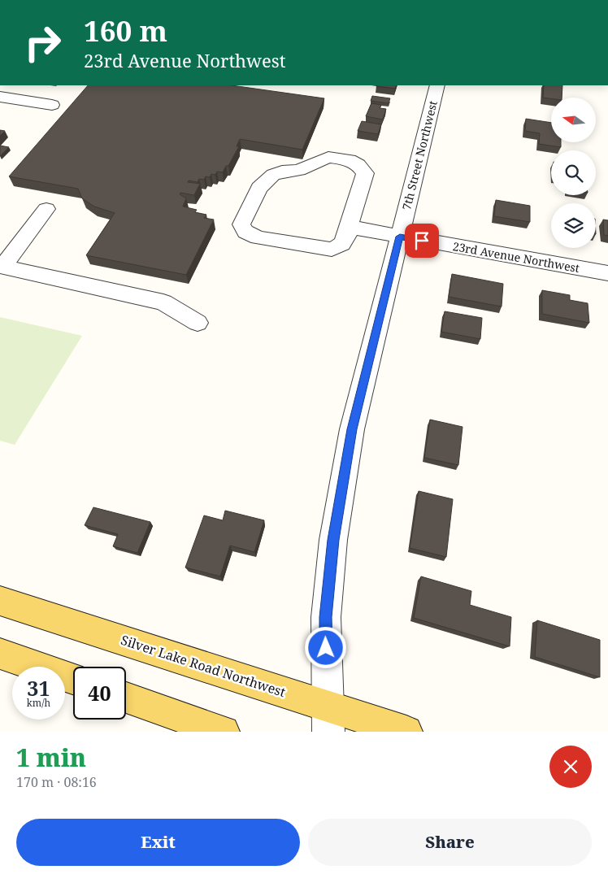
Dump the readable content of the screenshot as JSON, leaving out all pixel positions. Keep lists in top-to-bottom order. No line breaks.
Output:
{"streets":{"main road":["Silver Lake Road Northwest"],"street":["7th Street Northwest","23rd Avenue Northwest"]},"crossings":[["7th Street Northwest","23rd Avenue Northwest"],["7th Street Northwest","Silver Lake Road Northwest"]],"north":"left","page":{"turn":["160 m","23rd Avenue Northwest"],"speed":"31 km/h","limit":"40","heading":["1 min","170 m · 08:16"],"buttons":["Exit","Share"]}}
